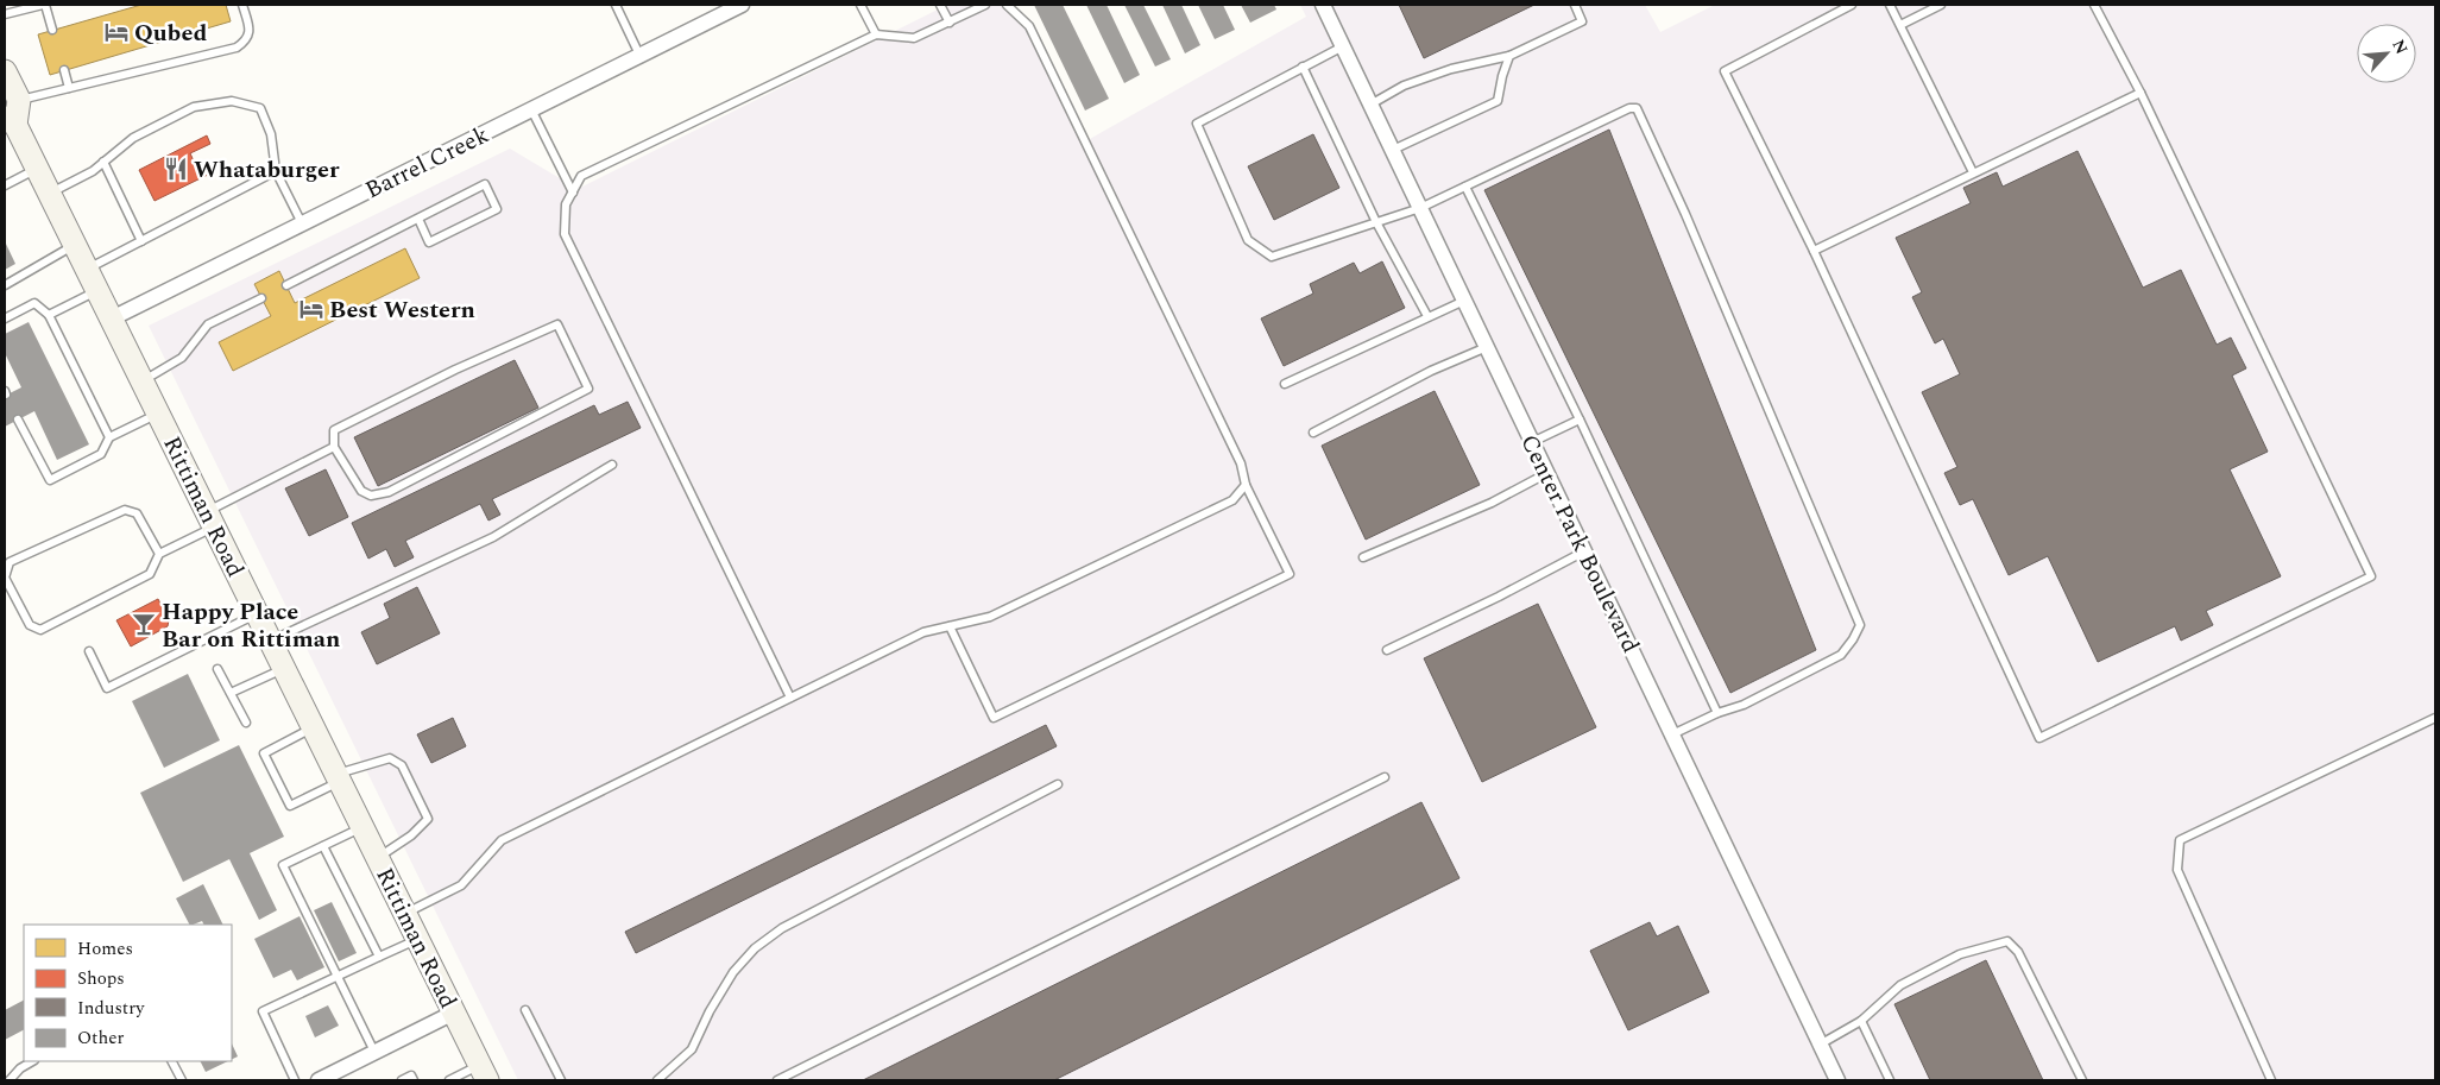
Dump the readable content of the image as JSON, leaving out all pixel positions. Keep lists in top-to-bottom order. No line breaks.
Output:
{"streets":{"main road":["Rittiman Road"],"street":["Barrel Creek","Center Park Boulevard"]},"crossings":[["Barrel Creek","Rittiman Road"]],"places":{"hotel":["Qubed","Best Western"],"restaurant":["Whataburger"],"bar":["Happy Place Bar on Rittiman"]},"legend":["Homes","Shops","Industry","Other"],"north":"top right"}
